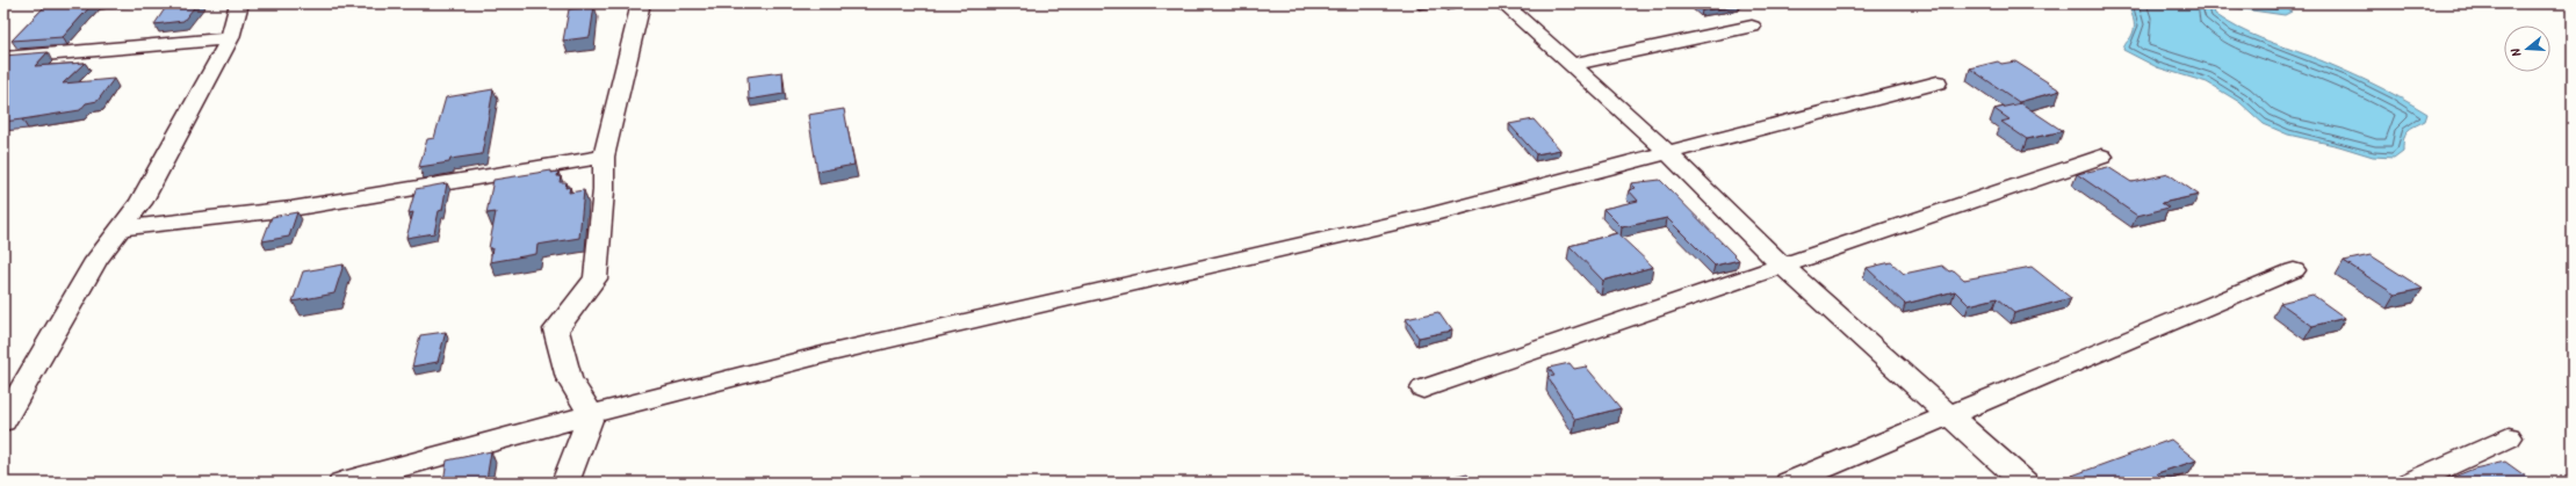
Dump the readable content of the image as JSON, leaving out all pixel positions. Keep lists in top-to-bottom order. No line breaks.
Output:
{"north":"left"}
